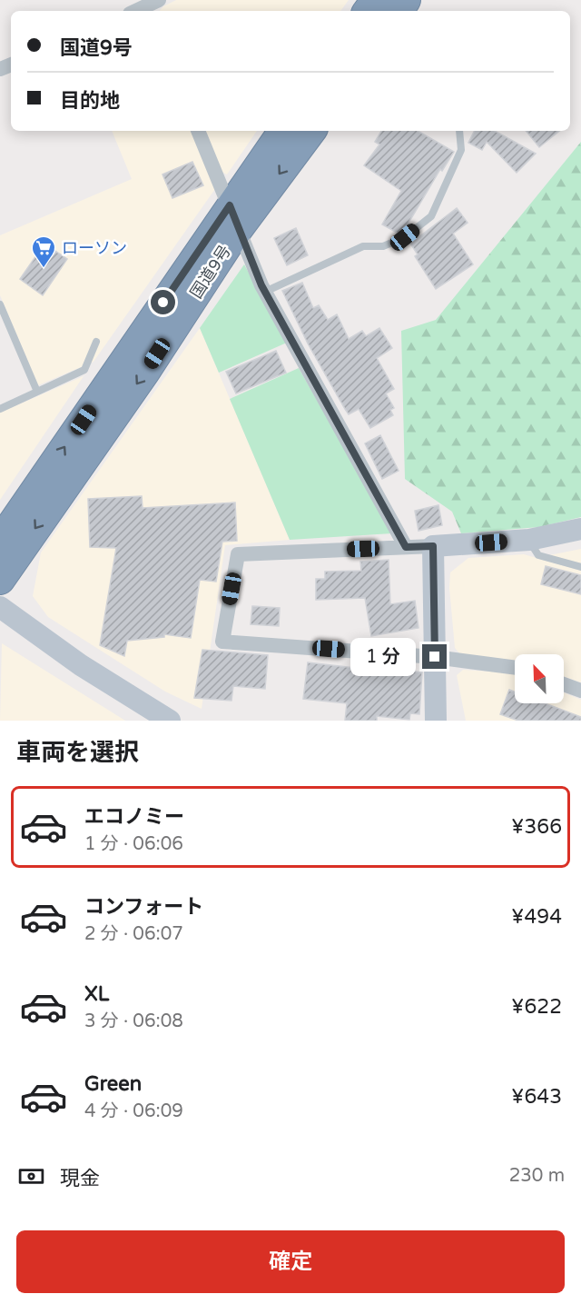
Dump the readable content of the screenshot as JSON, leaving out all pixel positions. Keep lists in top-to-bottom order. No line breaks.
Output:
{"streets":{"highway":["国道9号"]},"places":{"supermarket":["ローソン"]},"north":"top left","page":{"banner":["国道9号","目的地"],"bubble":"1 分","heading":"車両を選択","list":[{"name":"エコノミー","note":"1 分 · 06:06","value":"¥366"},{"name":"コンフォート","note":"2 分 · 06:07","value":"¥494"},{"name":"XL","note":"3 分 · 06:08","value":"¥622"},{"name":"Green","note":"4 分 · 06:09","value":"¥643"}],"pay":["現金","230 m"],"buttons":"確定"}}
